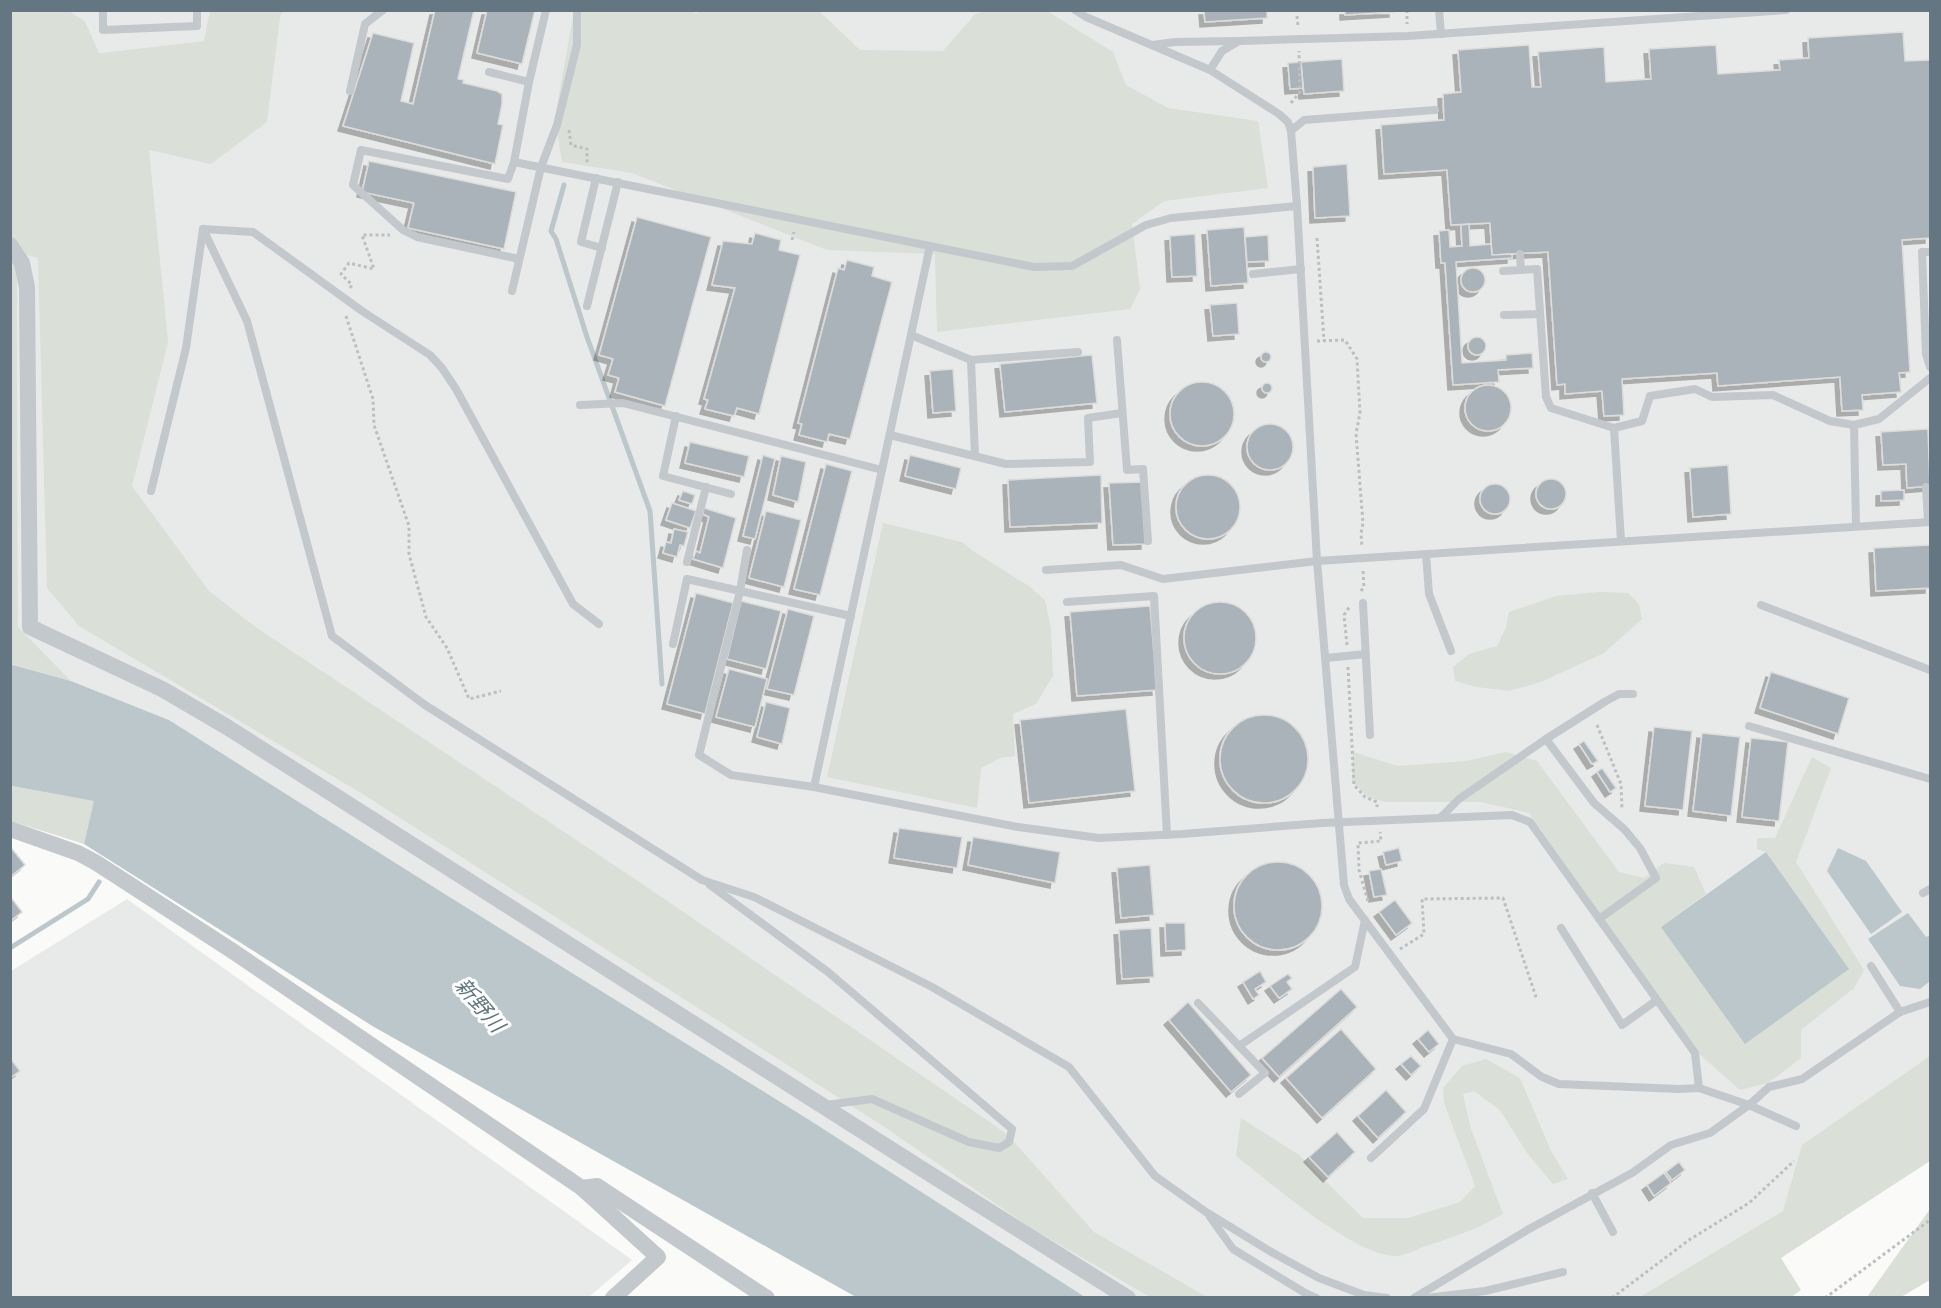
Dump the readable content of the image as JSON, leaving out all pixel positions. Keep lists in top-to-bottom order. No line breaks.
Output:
{"water":["新野川"]}
